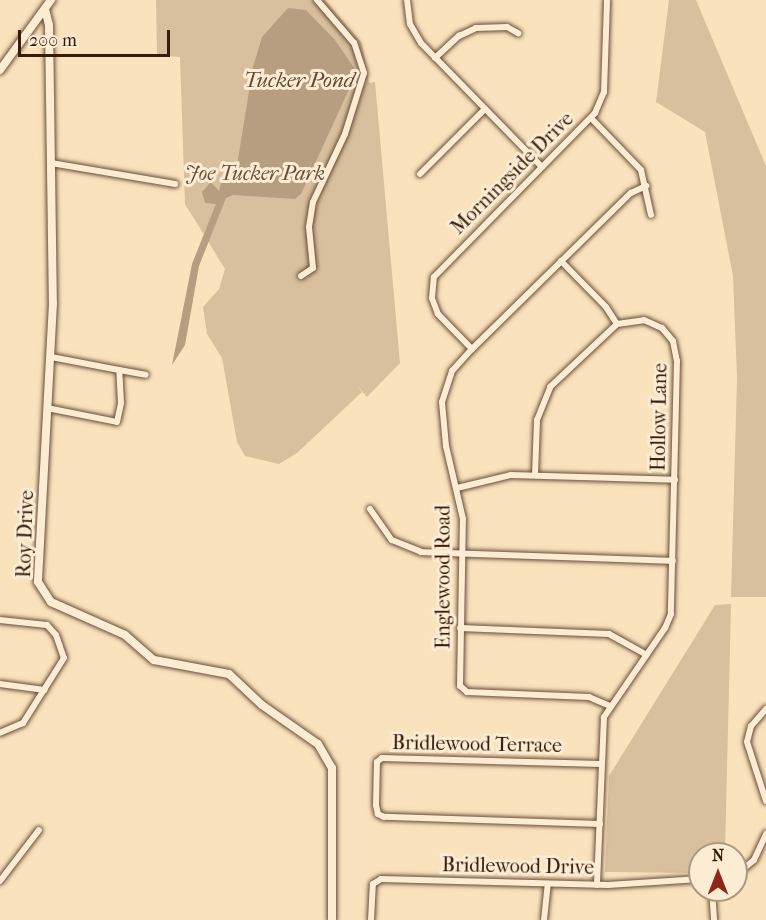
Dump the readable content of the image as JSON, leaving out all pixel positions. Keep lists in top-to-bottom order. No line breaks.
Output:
{"streets":{"street":["Morningside Drive","Hollow Lane","Roy Drive","Englewood Road","Bridlewood Terrace","Bridlewood Drive"]},"crossings":[["Morningside Drive","Englewood Road"],["Hollow Lane","Englewood Road"]],"water":["Tucker Pond"],"parks":["Joe Tucker Park"],"scale_bar":"200 m","north":"top"}
